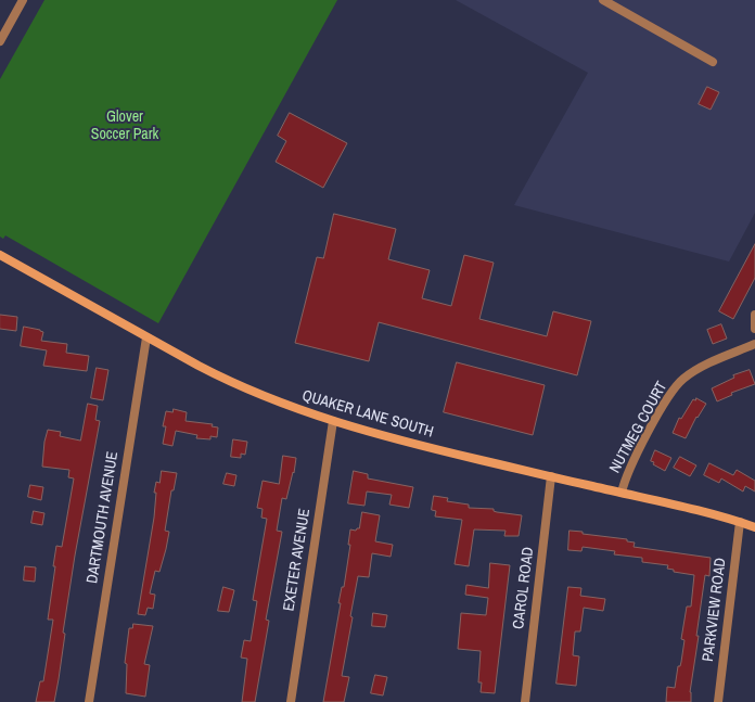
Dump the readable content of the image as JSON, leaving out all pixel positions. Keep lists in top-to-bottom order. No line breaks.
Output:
{"streets":{"main road":["QUAKER LANE SOUTH"],"street":["NUTMEG COURT","DARTMOUTH AVENUE","EXETER AVENUE","CAROL ROAD","PARKVIEW ROAD"]},"crossings":[["QUAKER LANE SOUTH","NUTMEG COURT"],["QUAKER LANE SOUTH","DARTMOUTH AVENUE"],["QUAKER LANE SOUTH","EXETER AVENUE"],["QUAKER LANE SOUTH","CAROL ROAD"],["QUAKER LANE SOUTH","PARKVIEW ROAD"]],"parks":["Glover Soccer Park"]}
